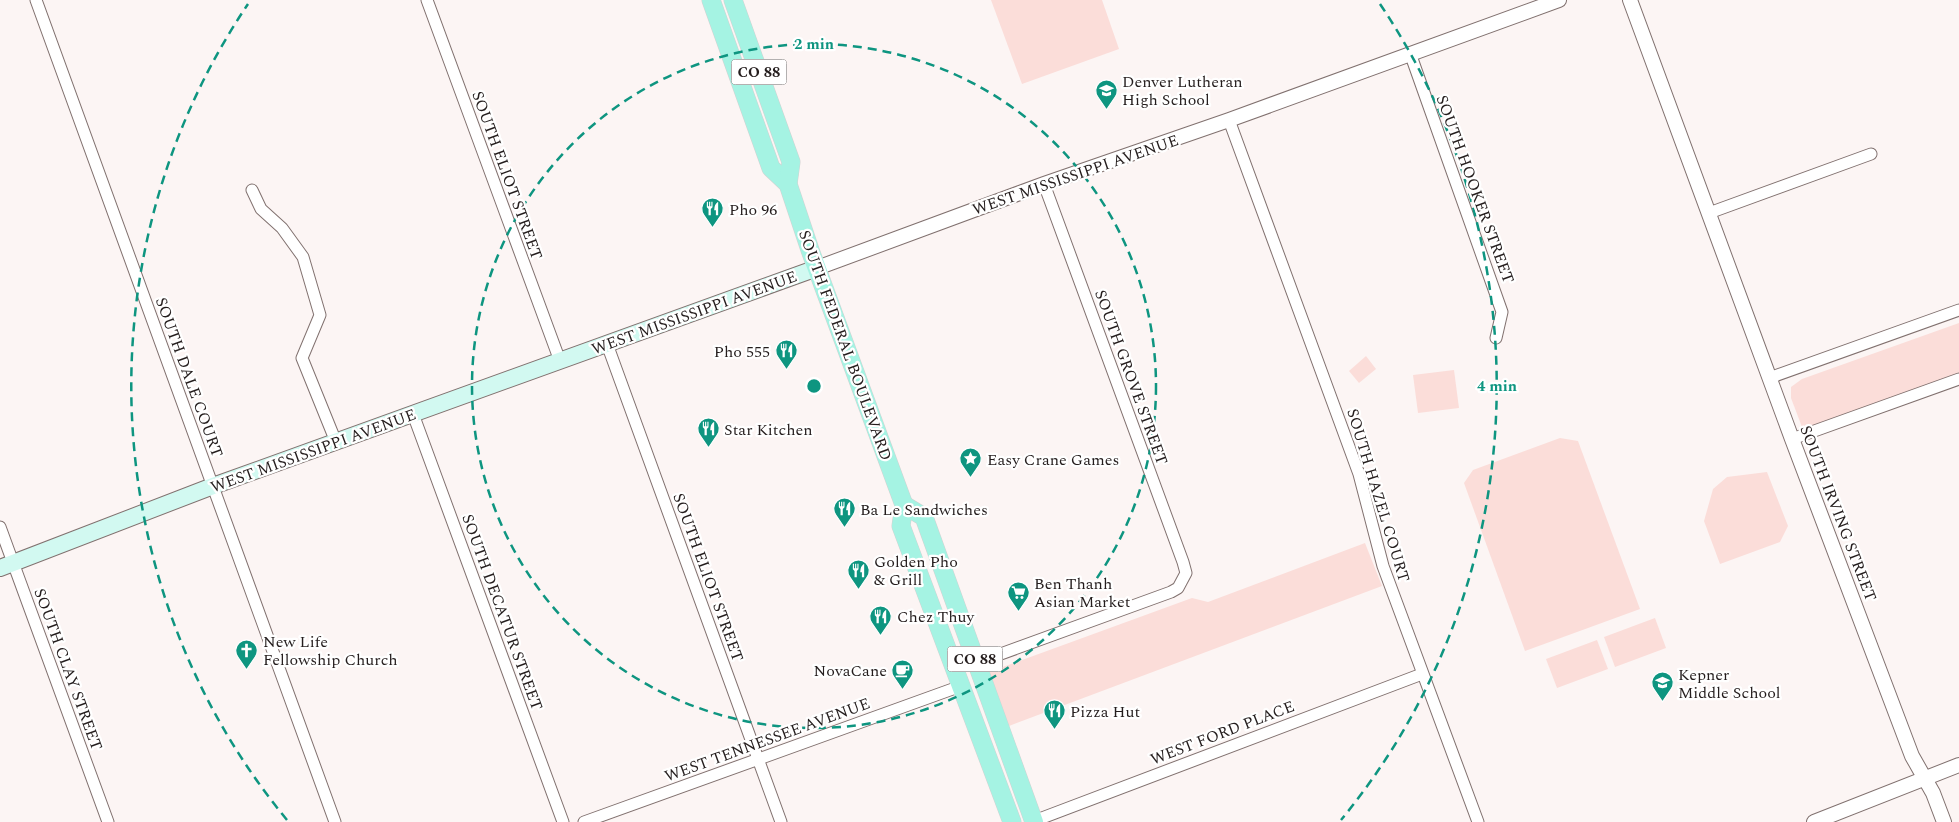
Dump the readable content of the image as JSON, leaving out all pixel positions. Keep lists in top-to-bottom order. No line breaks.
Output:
{"streets":{"main road":["CO 88","WEST MISSISSIPPI AVENUE","SOUTH FEDERAL BOULEVARD"],"street":["SOUTH ELIOT STREET","SOUTH HOOKER STREET","SOUTH DALE COURT","SOUTH GROVE STREET","SOUTH HAZEL COURT","SOUTH IRVING STREET","SOUTH DECATUR STREET","SOUTH CLAY STREET","WEST FORD PLACE","WEST TENNESSEE AVENUE"]},"crossings":[["CO 88","SOUTH FEDERAL BOULEVARD"],["CO 88","SOUTH GROVE STREET"],["CO 88","WEST FORD PLACE"],["WEST MISSISSIPPI AVENUE","SOUTH ELIOT STREET"],["WEST MISSISSIPPI AVENUE","SOUTH HOOKER STREET"],["WEST MISSISSIPPI AVENUE","SOUTH FEDERAL BOULEVARD"],["WEST MISSISSIPPI AVENUE","SOUTH DALE COURT"],["WEST MISSISSIPPI AVENUE","SOUTH GROVE STREET"],["WEST MISSISSIPPI AVENUE","SOUTH HAZEL COURT"],["WEST MISSISSIPPI AVENUE","SOUTH DECATUR STREET"],["WEST MISSISSIPPI AVENUE","SOUTH CLAY STREET"],["SOUTH ELIOT STREET","WEST TENNESSEE AVENUE"],["SOUTH FEDERAL BOULEVARD","WEST TENNESSEE AVENUE"],["SOUTH HAZEL COURT","WEST FORD PLACE"]],"places":{"school or university":["Denver Lutheran High School","Kepner Middle School"],"restaurant":["Pho 96","Pho 555","Star Kitchen","Ba Le Sandwiches","Golden Pho & Grill","Chez Thuy","Pizza Hut"],"place":["Easy Crane Games"],"supermarket":["Ben Thanh Asian Market"],"church":["New Life Fellowship Church"],"cafe":["NovaCane"]},"rings":["2 min","4 min"]}
